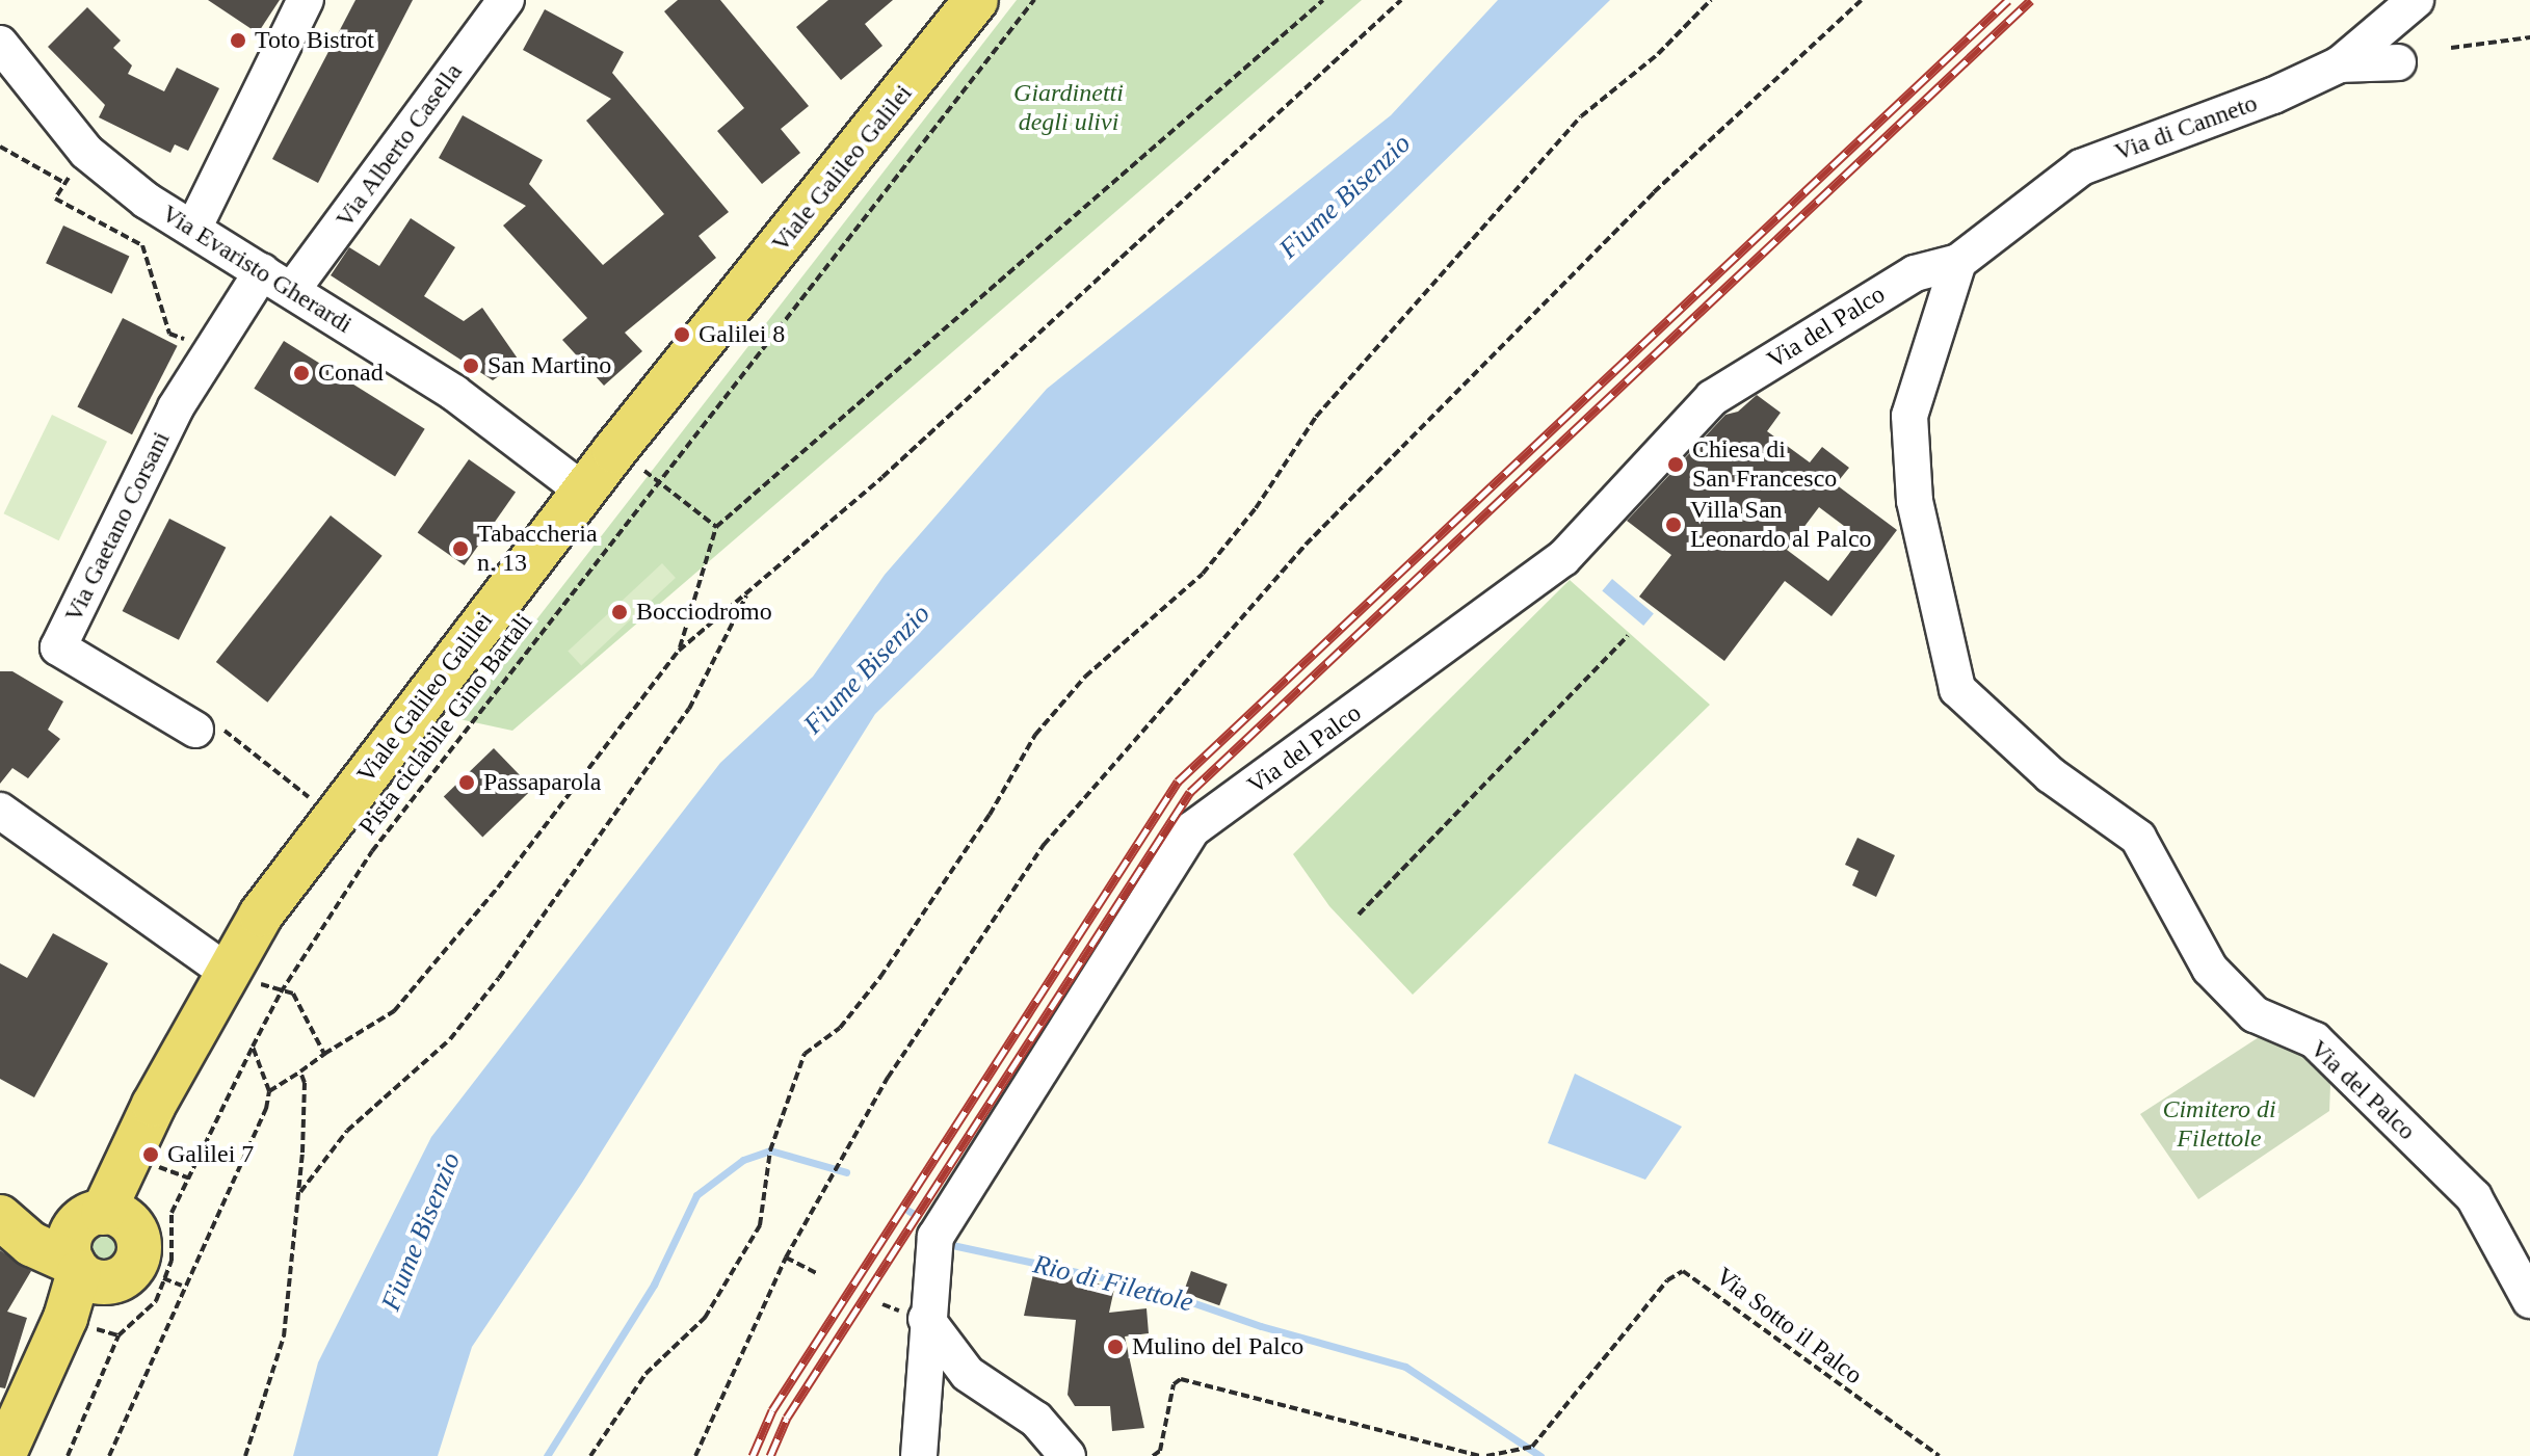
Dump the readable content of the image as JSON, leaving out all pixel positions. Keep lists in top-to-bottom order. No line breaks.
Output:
{"streets":{"main road":["Viale Galileo Galilei"],"street":["Via di Canneto","Via Alberto Casella","Via Evaristo Gherardi","Via del Palco","Via Gaetano Corsani"],"path":["Pista ciclabile Gino Bartali","Via Sotto il Palco"]},"crossings":[["Via di Canneto","Via del Palco"],["Via Alberto Casella","Via Evaristo Gherardi"],["Viale Galileo Galilei","Via Evaristo Gherardi"],["Via Evaristo Gherardi","Via Gaetano Corsani"]],"water":["Fiume Bisenzio","Rio di Filettole"],"parks":["Giardinetti degli ulivi","Cimitero di Filettole"],"places":["Toto Bistrot","Galilei 8","San Martino","Conad","Chiesa di San Francesco","Villa San Leonardo al Palco","Tabaccheria n. 13","Bocciodromo","Passaparola","Galilei 7","Mulino del Palco"]}
